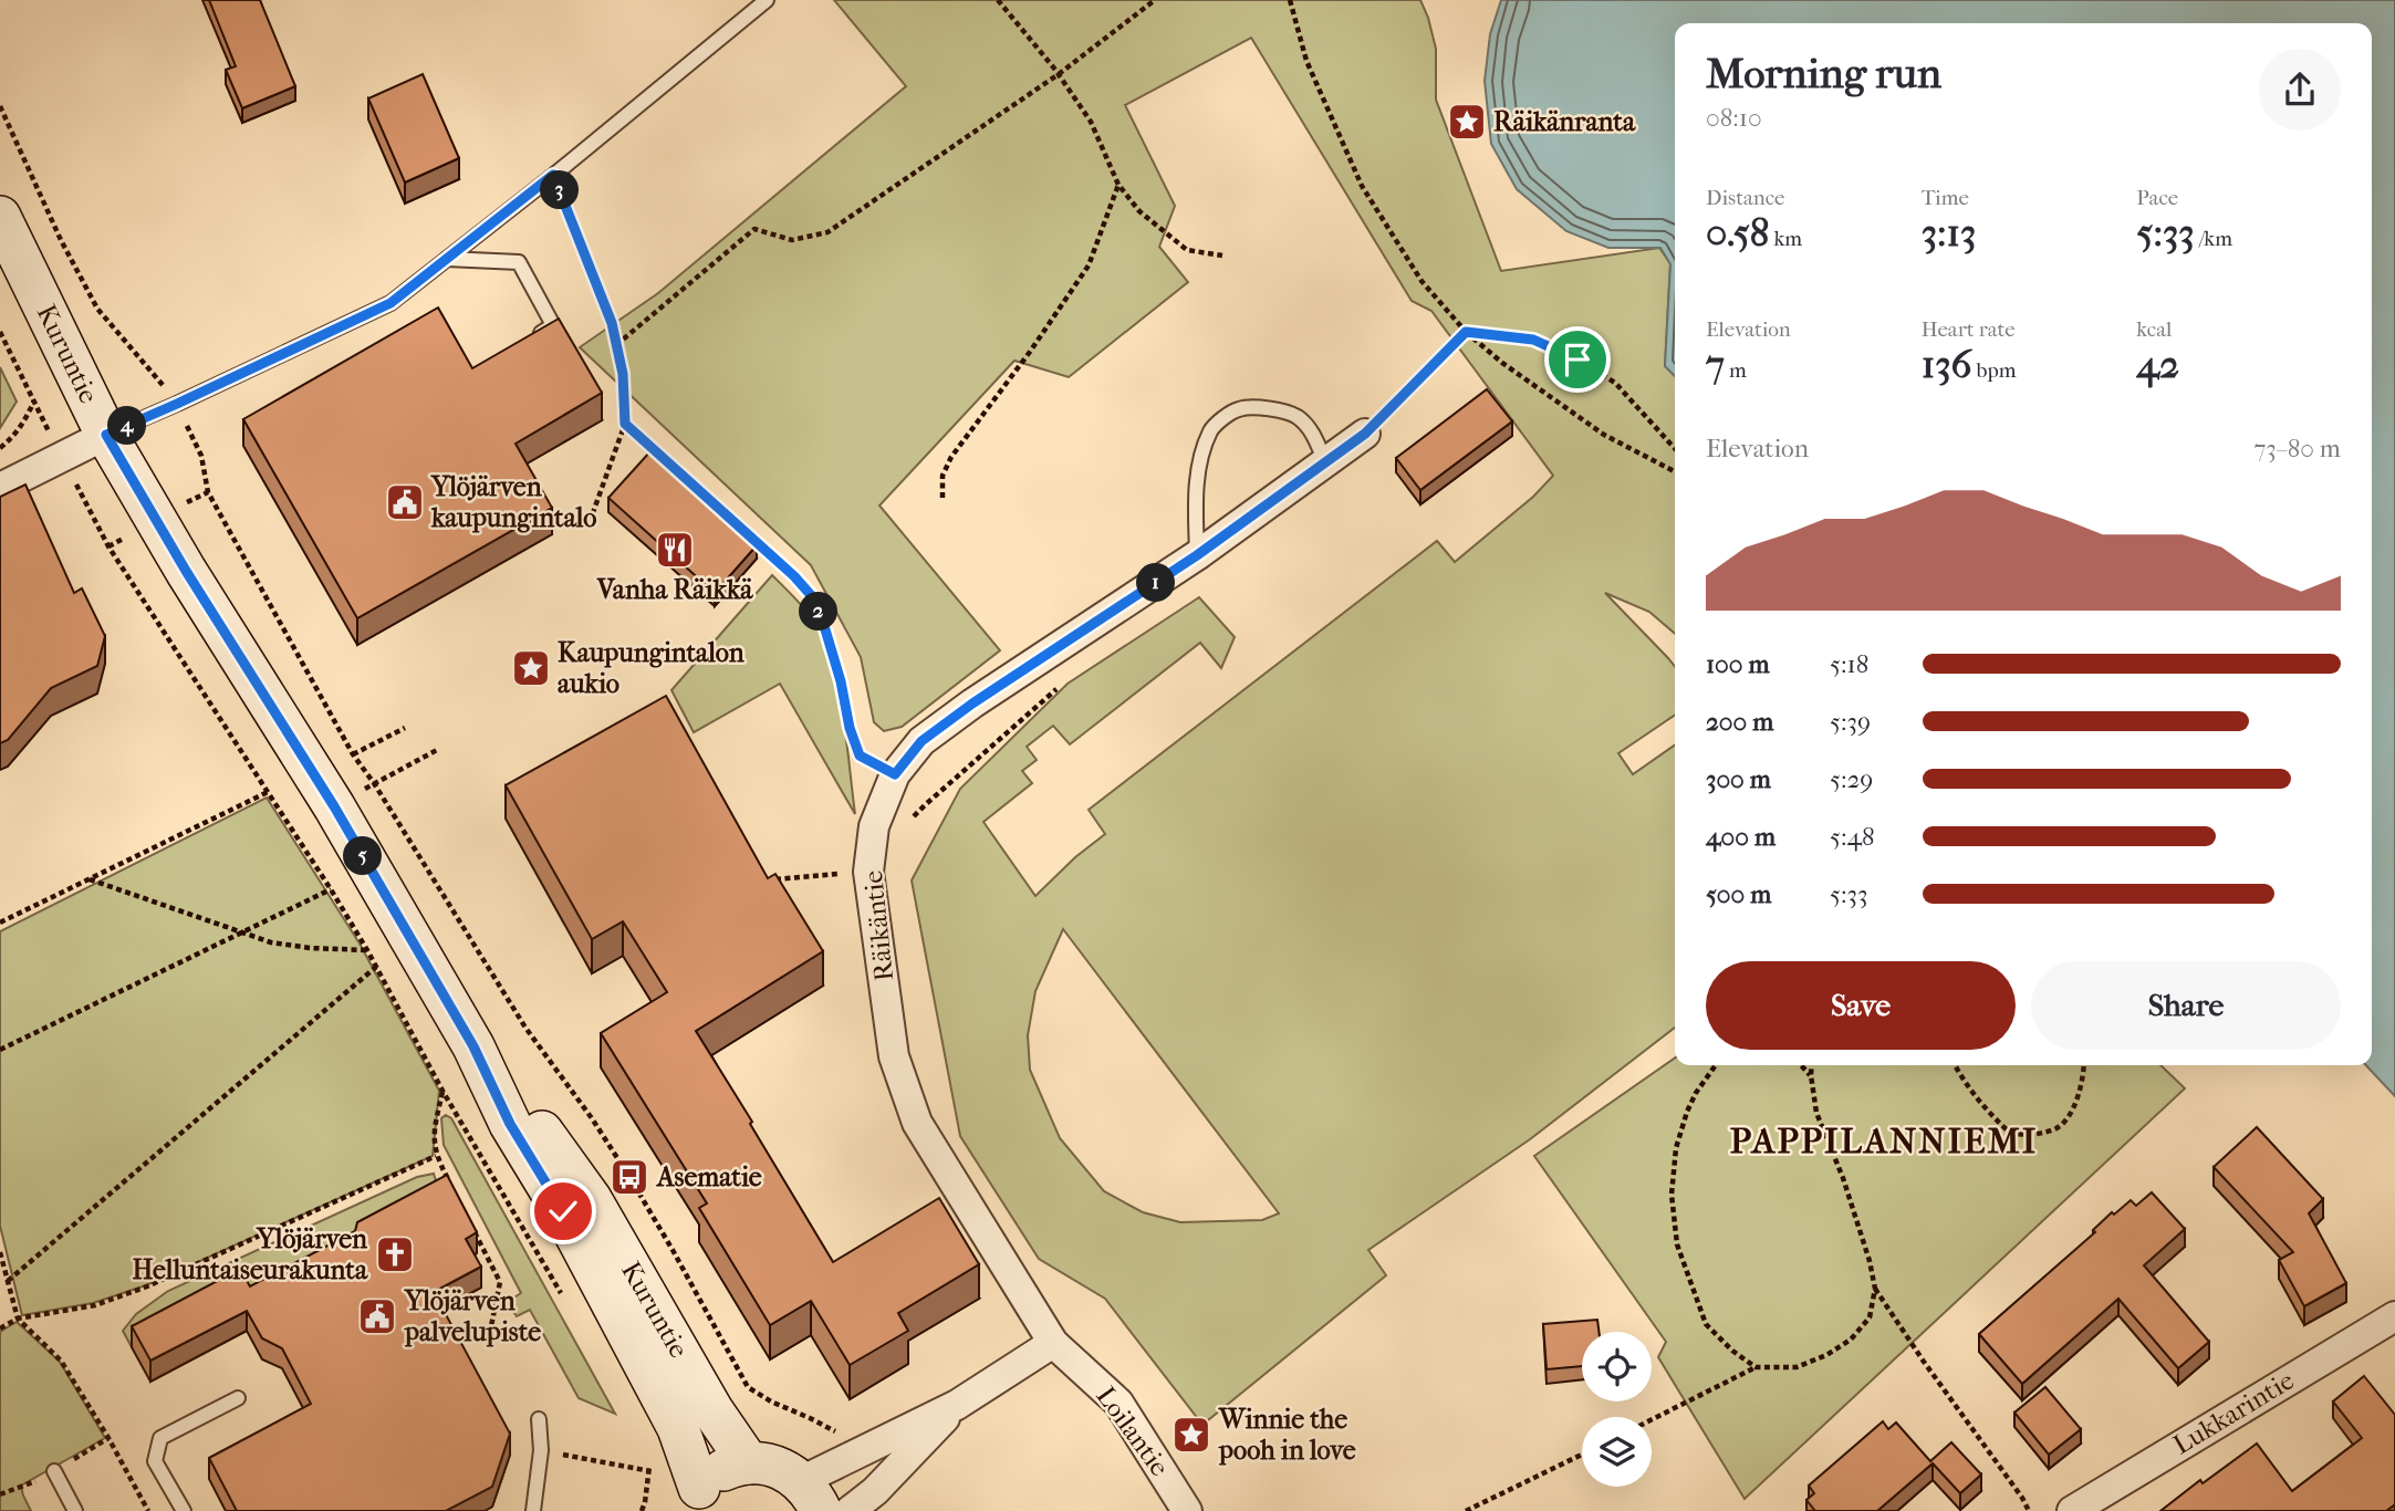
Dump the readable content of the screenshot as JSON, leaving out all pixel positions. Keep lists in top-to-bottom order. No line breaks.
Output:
{"streets":{"main road":["Kuruntie"],"street":["Räikäntie","Lukkarintie","Loilantie"]},"crossings":[["Räikäntie","Loilantie"]],"districts":["PAPPILANNIEMI"],"places":{"place":["Räikänranta","Kaupungintalon aukio","Winnie the pooh in love"],"public building":["Ylöjärven kaupungintalo","Ylöjärven palvelupiste"],"restaurant":["Vanha Räikkä"],"bus stop":["Asematie"],"church":["Ylöjärven Helluntaiseurakunta"]},"page":{"heading":["Morning run","08:10"],"stats":[["Distance","0.58 km"],["Time","3:13"],["Pace","5:33 /km"],["Elevation","7 m"],["Heart rate","136 bpm"],["kcal","42"]],"pins":["3","4","1","2","5"],"chart":["Elevation","73–80 m"],"list":[{"name":"100 m","note":"5:18"},{"name":"200 m","note":"5:39"},{"name":"300 m","note":"5:29"},{"name":"400 m","note":"5:48"},{"name":"500 m","note":"5:33"}],"buttons":["Save","Share"]}}
